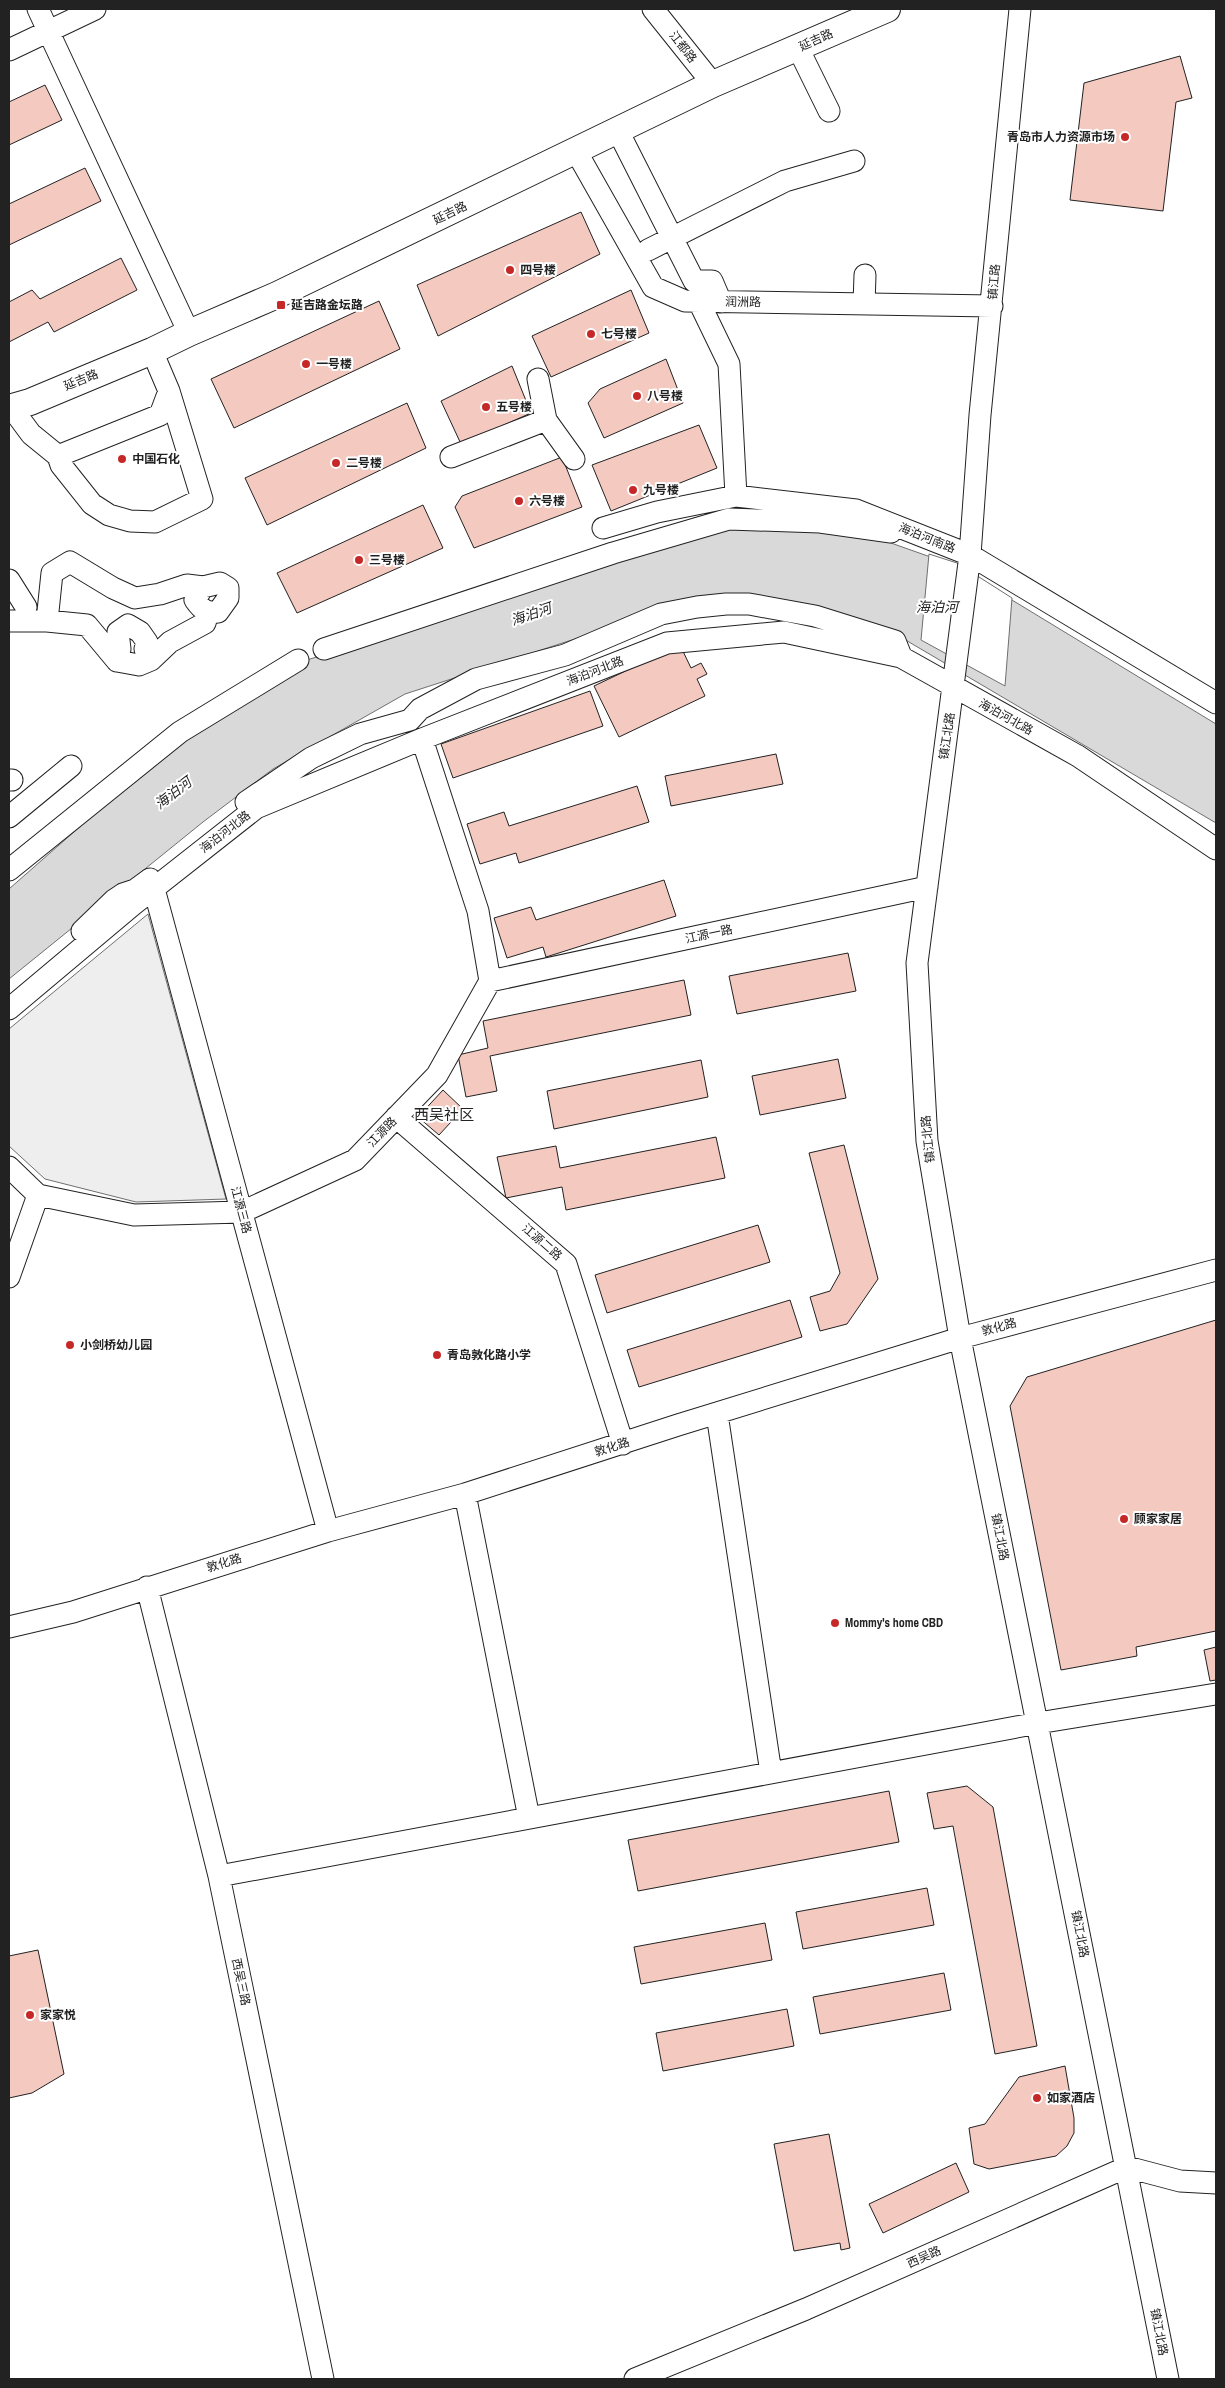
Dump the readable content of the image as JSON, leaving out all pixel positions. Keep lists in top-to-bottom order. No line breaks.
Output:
{"streets":{"main road":["延吉路"],"street":["江都路","镇江路","润洲路","海泊河南路","海泊河北路","镇江北路","江源一路","江源路","江源三路","江源二路","敦化路","西吴三路","西吴路"]},"crossings":[["延吉路","江都路"],["延吉路","润洲路"],["镇江路","润洲路"],["镇江路","海泊河南路"],["镇江路","海泊河北路"],["镇江路","镇江北路"],["海泊河北路","镇江北路"],["海泊河北路","江源三路"],["镇江北路","江源一路"],["镇江北路","敦化路"],["镇江北路","西吴路"],["江源一路","江源路"],["江源路","江源三路"],["江源路","江源二路"],["江源三路","敦化路"],["江源二路","敦化路"],["敦化路","西吴三路"]],"districts":["西吴社区"],"water":["海泊河"],"places":{"other":["青岛市人力资源市场","四号楼","七号楼","一号楼","八号楼","五号楼","中国石化","二号楼","九号楼","六号楼","三号楼","小剑桥幼儿园","青岛敦化路小学","顾家家居","Mommy's home CBD","家家悦","如家酒店"],"transit":["延吉路金坛路"]}}
